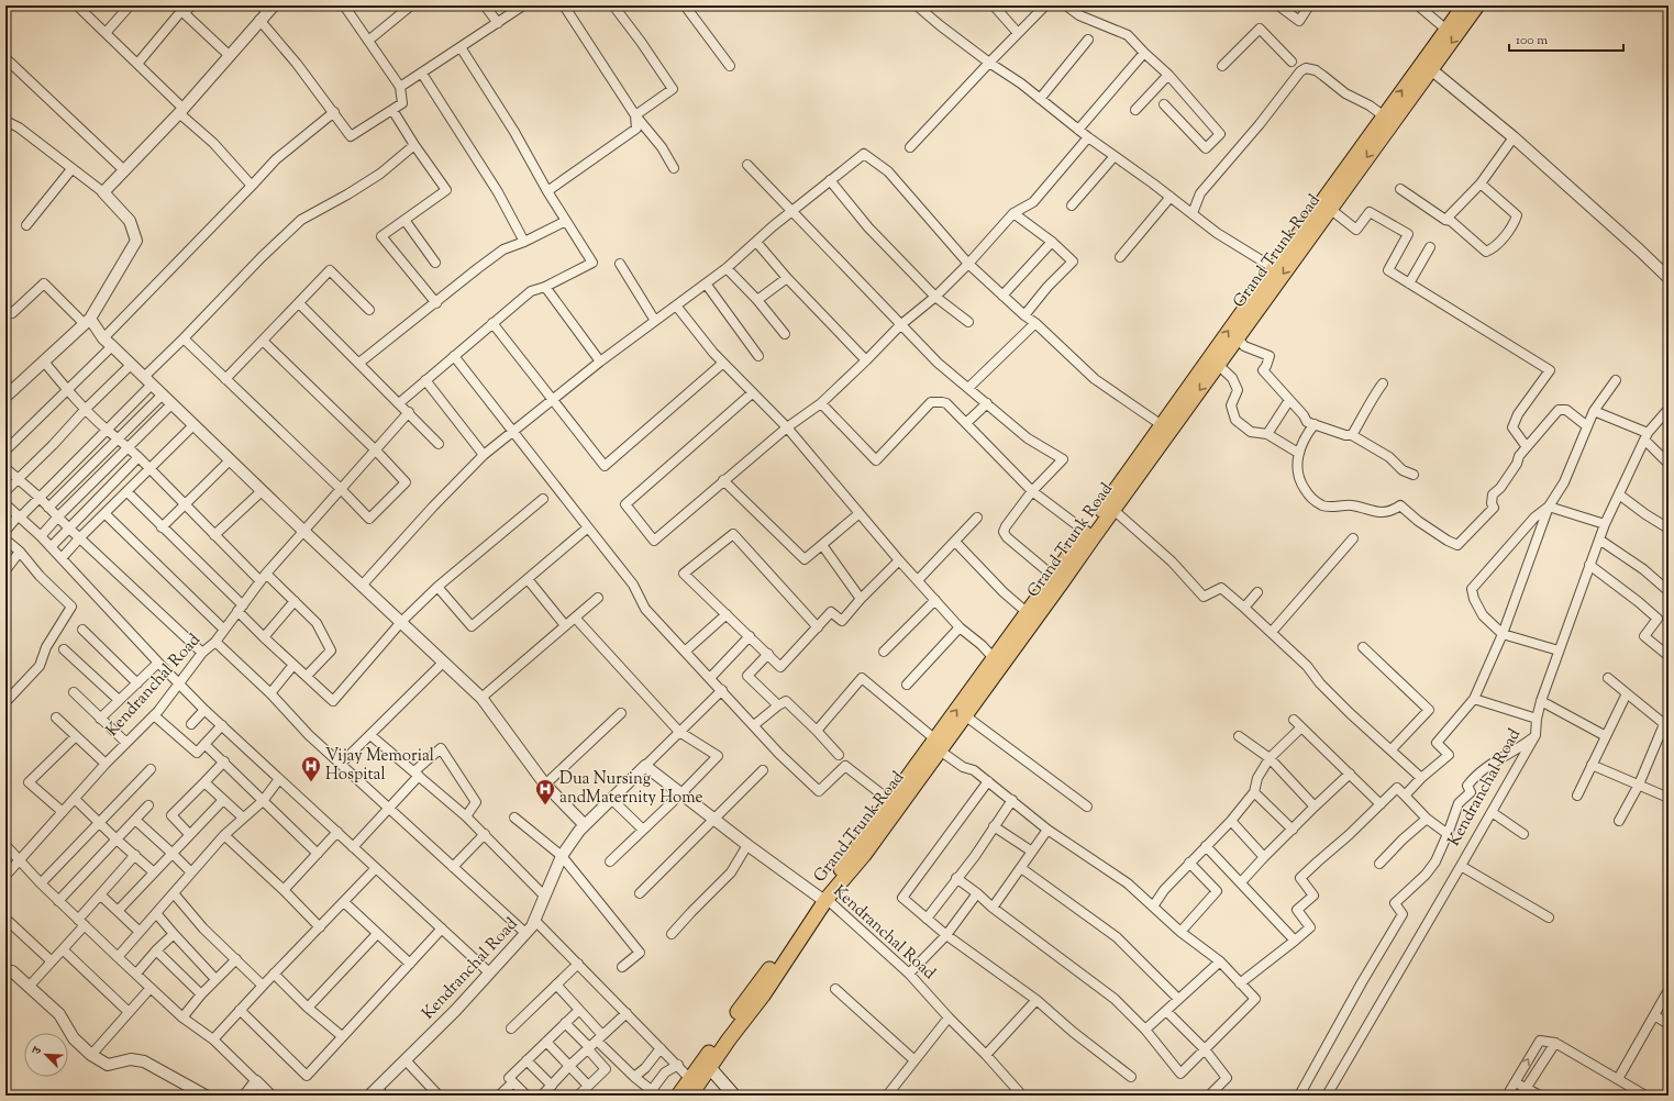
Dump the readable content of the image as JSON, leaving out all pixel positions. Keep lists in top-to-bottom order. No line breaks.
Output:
{"streets":{"highway":["Grand Trunk Road"],"street":["Kendranchal Road"]},"crossings":[["Grand Trunk Road","Kendranchal Road"]],"places":{"hospital":["Vijay Memorial Hospital","Dua Nursing andMaternity Home"]},"scale_bar":"100 m","north":"top left"}
